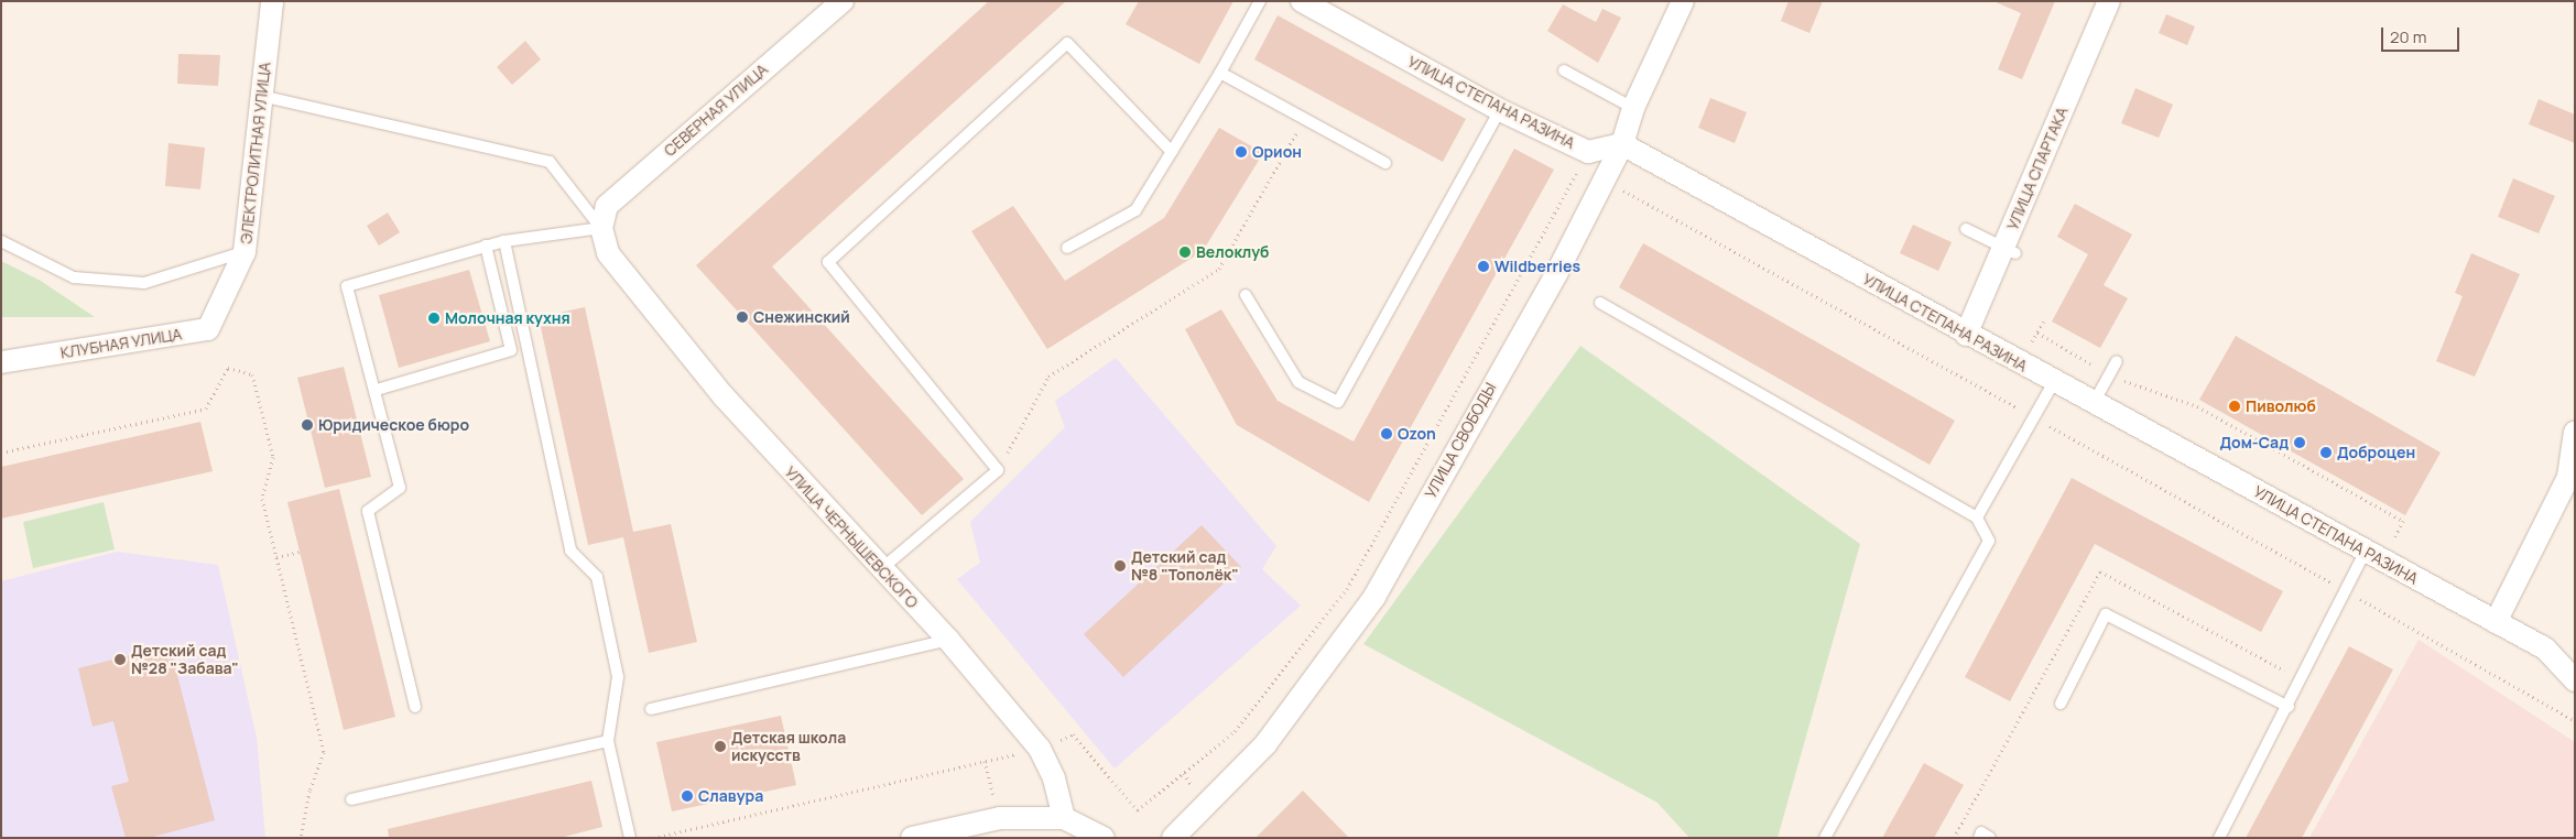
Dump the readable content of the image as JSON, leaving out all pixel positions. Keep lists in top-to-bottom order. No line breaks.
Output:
{"streets":{"street":["УЛИЦА СТЕПАНА РАЗИНА","СЕВЕРНАЯ УЛИЦА","ЭЛЕКТРОЛИТНАЯ УЛИЦА","УЛИЦА СПАРТАКА","КЛУБНАЯ УЛИЦА","УЛИЦА СВОБОДЫ","УЛИЦА ЧЕРНЫШЕВСКОГО"]},"crossings":[["УЛИЦА СТЕПАНА РАЗИНА","УЛИЦА СПАРТАКА"],["УЛИЦА СТЕПАНА РАЗИНА","УЛИЦА СВОБОДЫ"],["СЕВЕРНАЯ УЛИЦА","УЛИЦА ЧЕРНЫШЕВСКОГО"],["ЭЛЕКТРОЛИТНАЯ УЛИЦА","КЛУБНАЯ УЛИЦА"]],"places":["Орион","Велоклуб","Wildberries","Снежинский","Молочная кухня","Пиволюб","Юридическое бюро","Ozon","Дом-Сад","Доброцен","Детский сад №8 \"Тополёк\"","Детский сад №28 \"Забава\"","Детская школа искусств","Славура"],"scale_bar":"20 m"}
